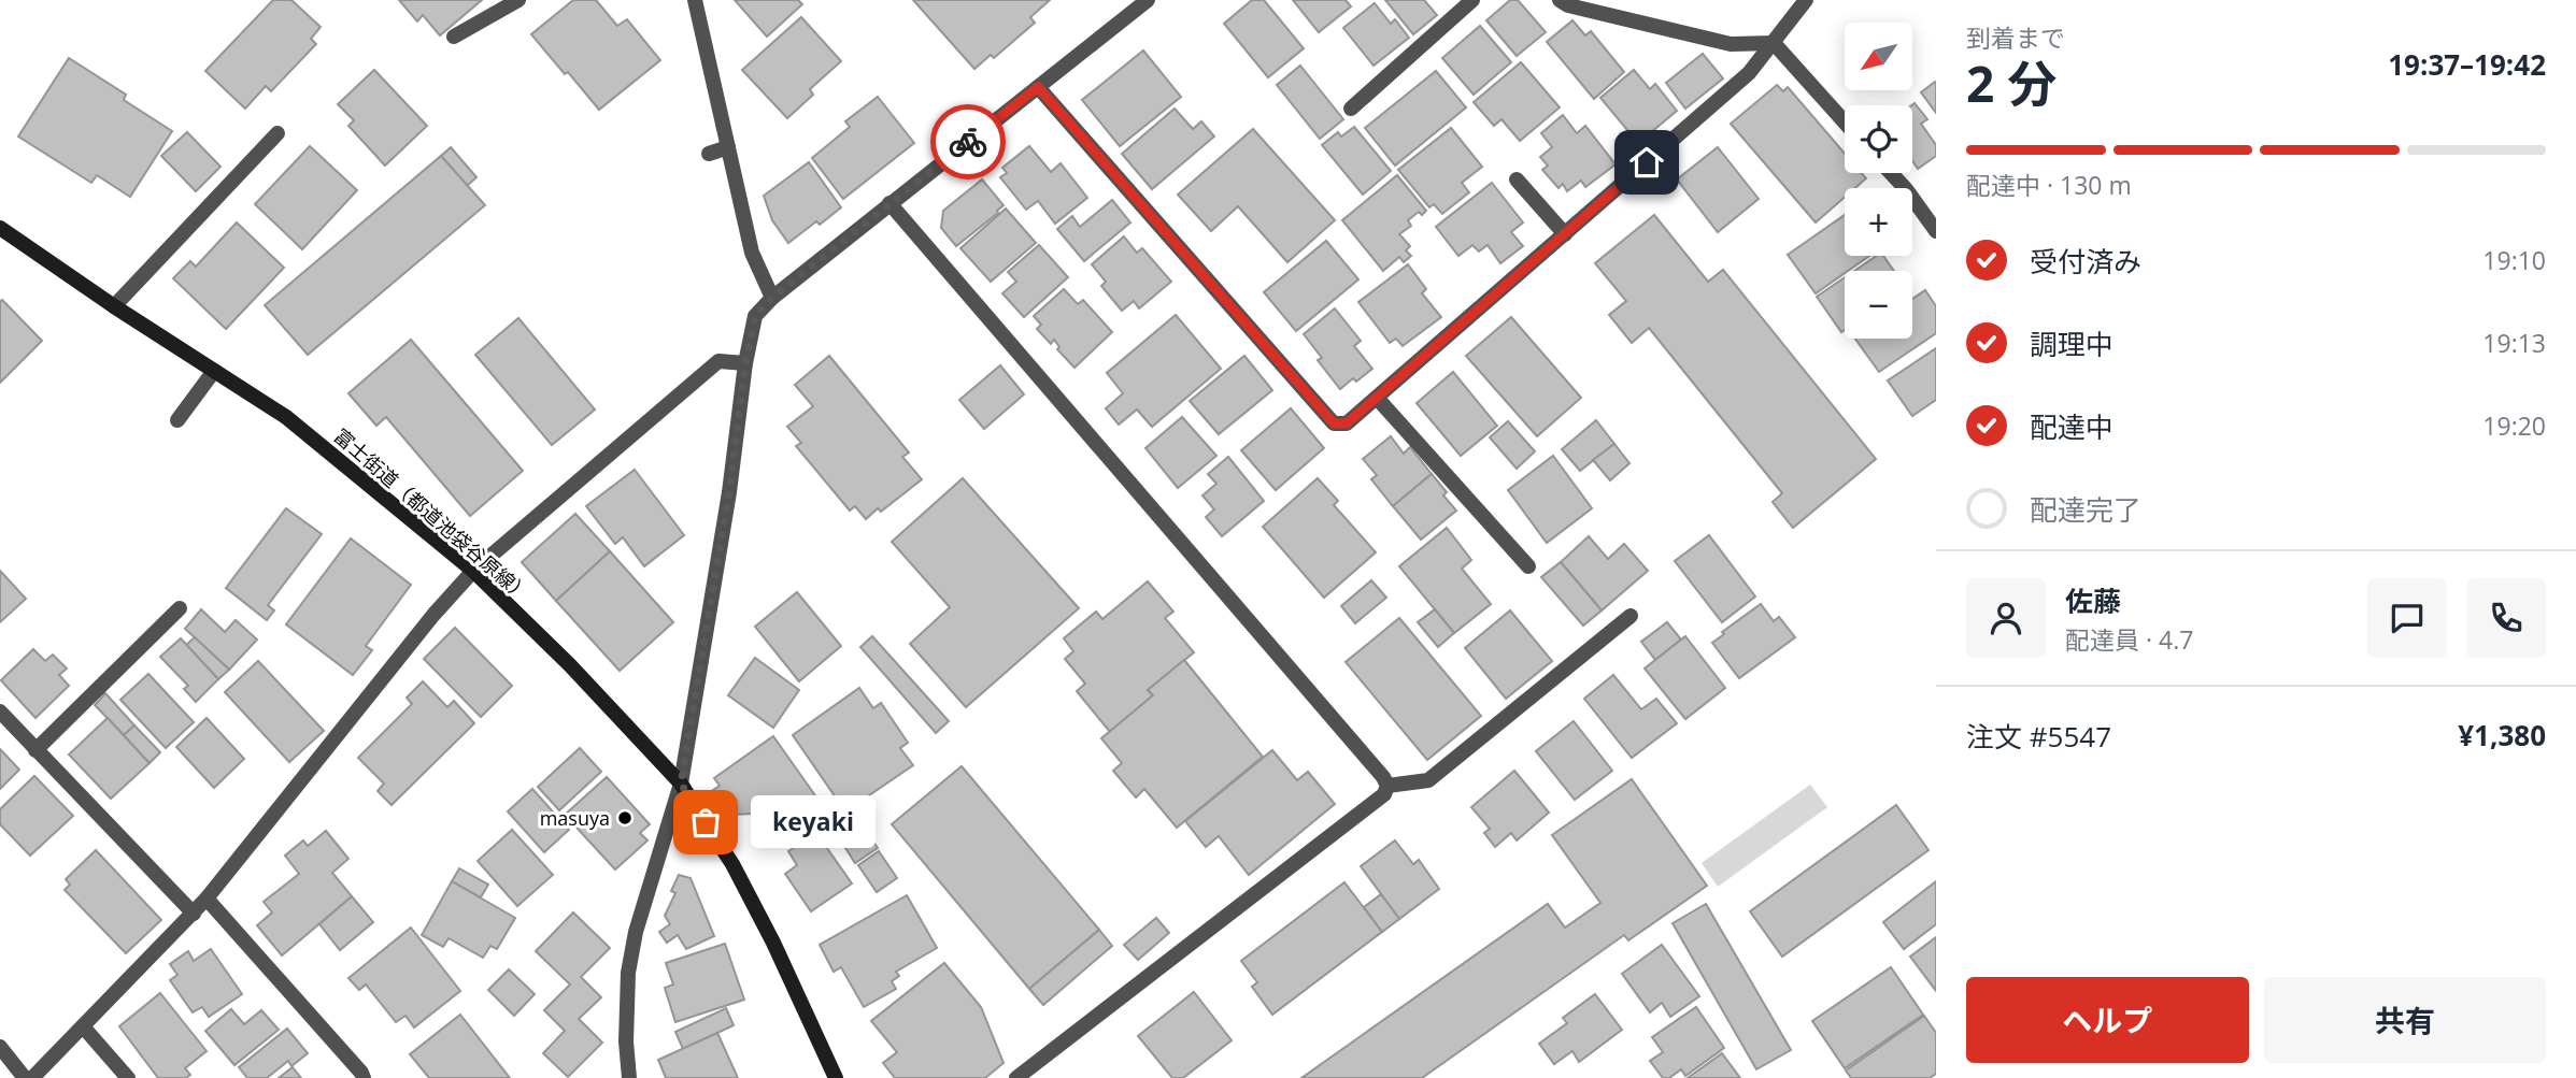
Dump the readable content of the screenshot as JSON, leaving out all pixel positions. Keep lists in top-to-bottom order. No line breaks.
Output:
{"streets":{"main road":["富士街道（都道池袋谷原線）"]},"places":["masuya","keyaki"],"north":"bottom left","page":{"heading":["2 分","到着まで","19:37–19:42"],"panel":["佐藤","配達員 · 4.7","注文 #5547","¥1,380"],"map_buttons":["+","−"],"bar":"配達中 · 130 m","list":[["受付済み","19:10"],["調理中","19:13"],["配達中","19:20"],"配達完了"],"bubble":"keyaki","buttons":["ヘルプ","共有"]}}
